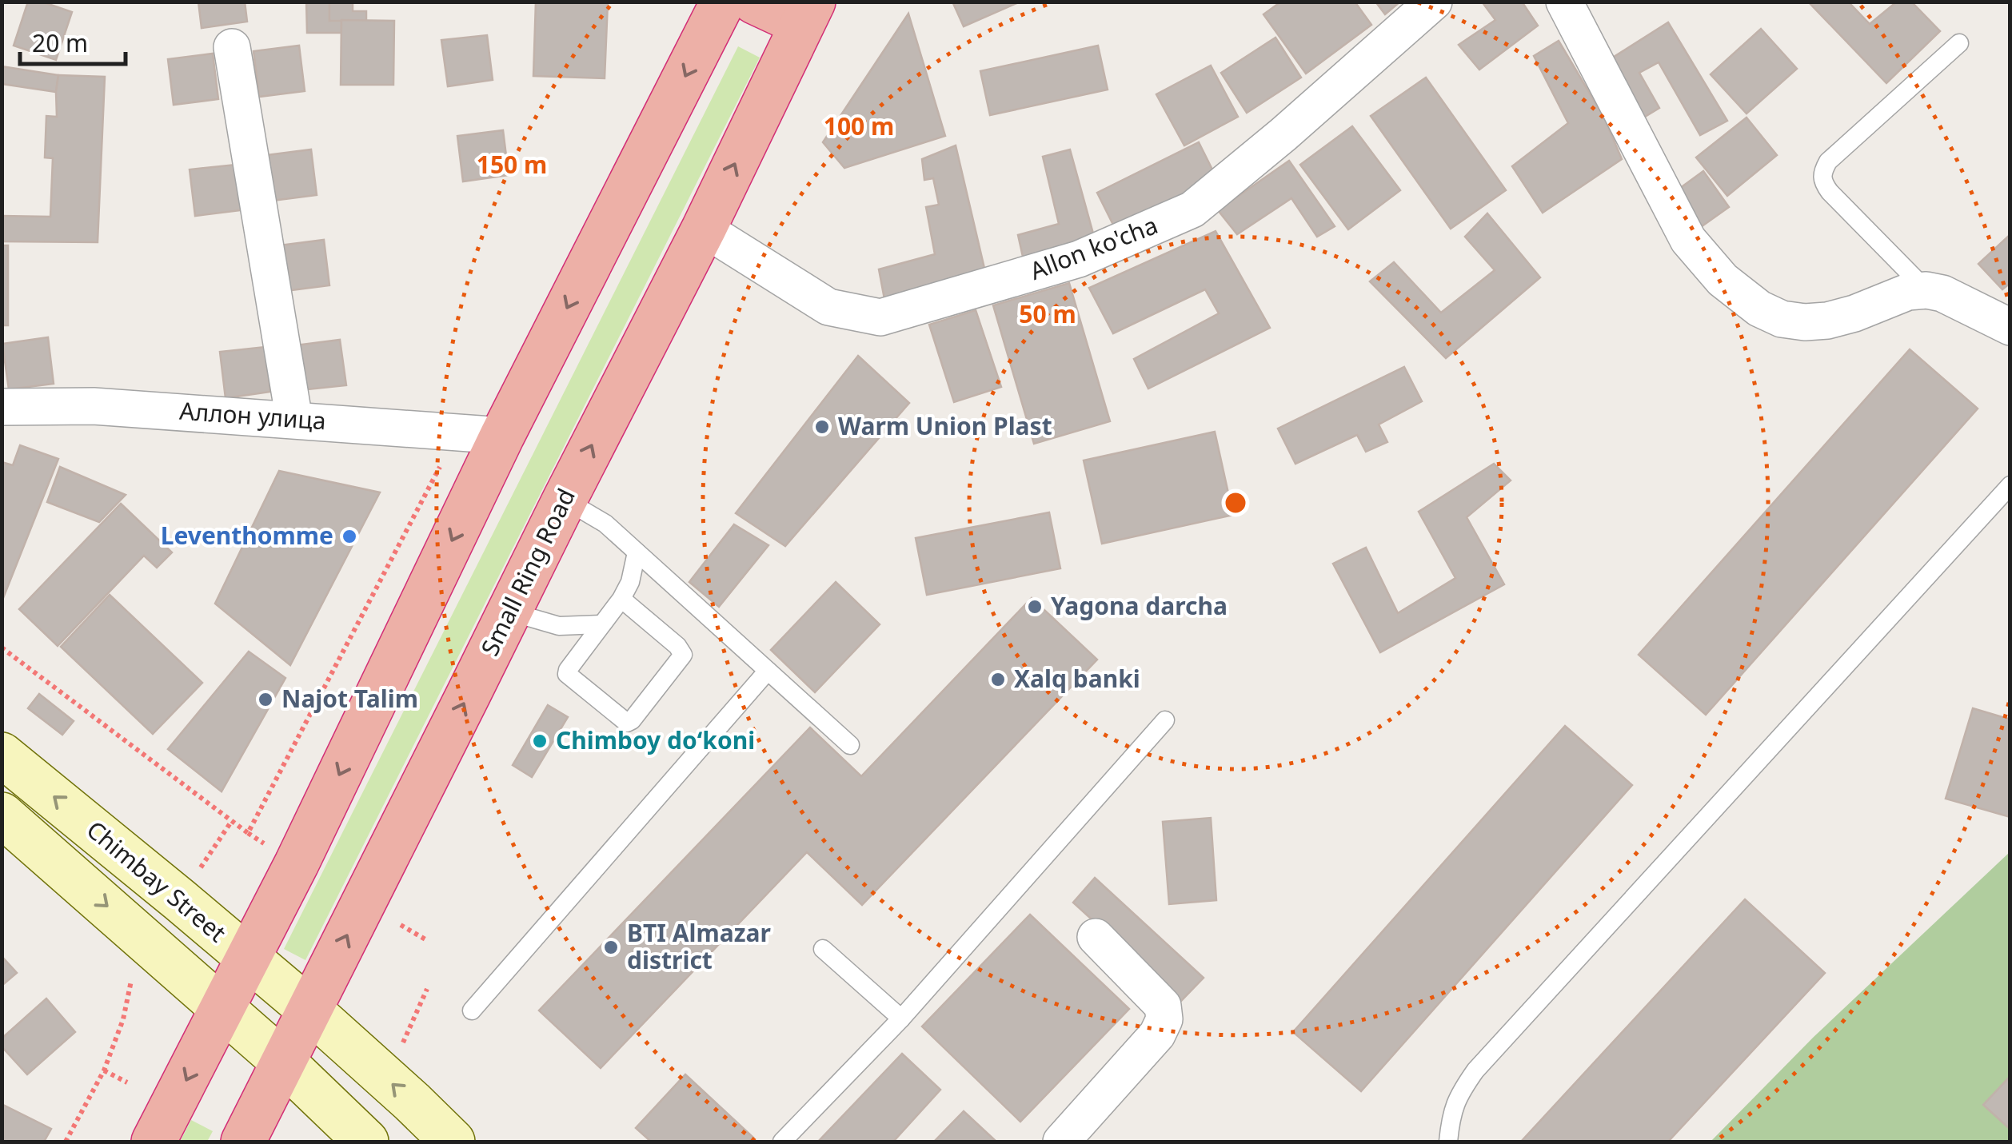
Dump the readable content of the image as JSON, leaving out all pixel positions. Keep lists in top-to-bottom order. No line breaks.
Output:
{"streets":{"highway":["Small Ring Road"],"main road":["Chimbay Street"],"street":["Allon ko'cha","Аллон улица"]},"crossings":[["Allon ko'cha","Small Ring Road"],["Small Ring Road","Chimbay Street"]],"places":["Warm Union Plast","Leventhomme","Yagona darcha","Xalq banki","Najot Talim","Chimboy doʻkoni","BTI Almazar district"],"scale_bar":"20 m","rings":["100 m","150 m","50 m"]}
